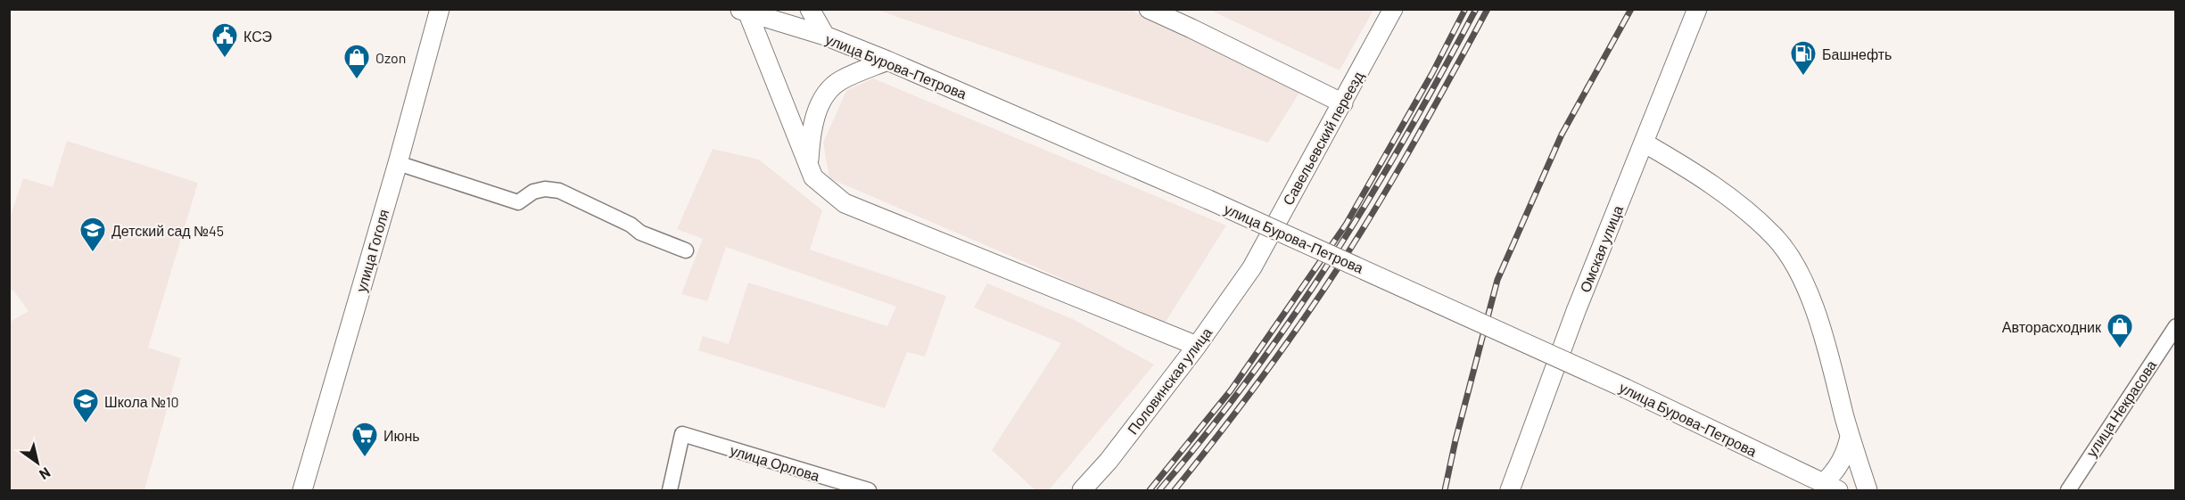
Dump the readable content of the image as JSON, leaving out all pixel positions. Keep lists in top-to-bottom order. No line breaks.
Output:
{"streets":{"main road":["улица Бурова-Петрова","Савельевский переезд","Омская улица","улица Гоголя","Половинская улица"],"street":["улица Некрасова","улица Орлова"]},"crossings":[["Савельевский переезд","Половинская улица"]],"places":{"public building":["КСЭ"],"fuel station":["Башнефть"],"shop":["Ozon","Авторасходник"],"school or university":["Детский сад №45","Школа №10"],"supermarket":["Июнь"]},"north":"bottom right"}
